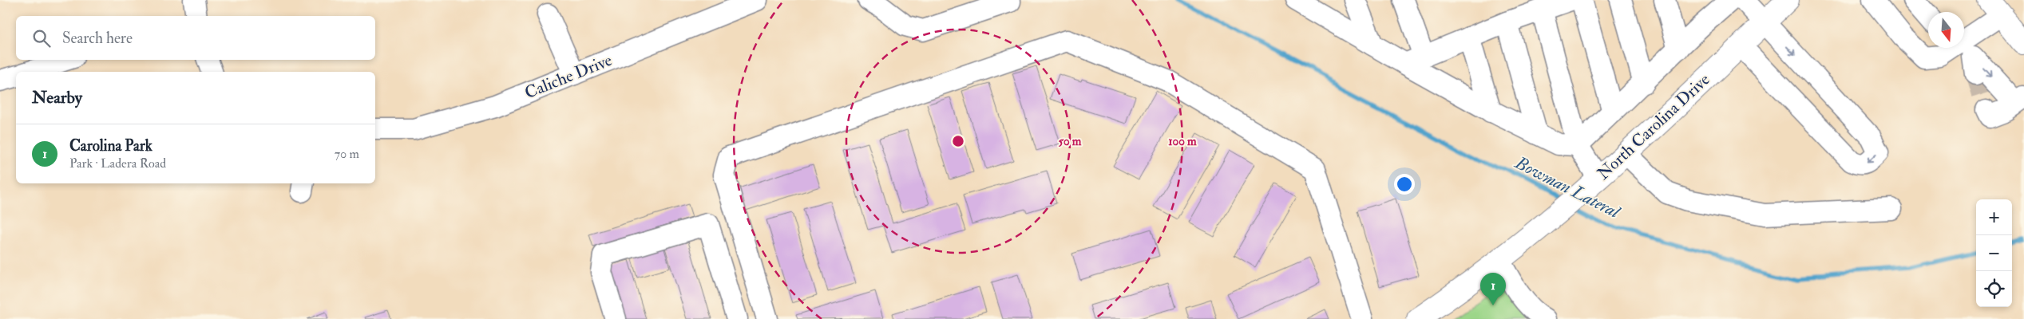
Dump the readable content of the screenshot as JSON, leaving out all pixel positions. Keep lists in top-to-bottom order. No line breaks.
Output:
{"streets":{"main road":["North Carolina Drive"],"street":["Caliche Drive"]},"water":["Bowman Lateral"],"north":"bottom","page":{"search":"Search here","heading":"Nearby","list":[{"mark":"1","name":"Carolina Park","note":"Park · Ladera Road","value":"70 m"}],"map_buttons":["+","−"],"pins":"1"},"rings":["50 m","100 m"]}
